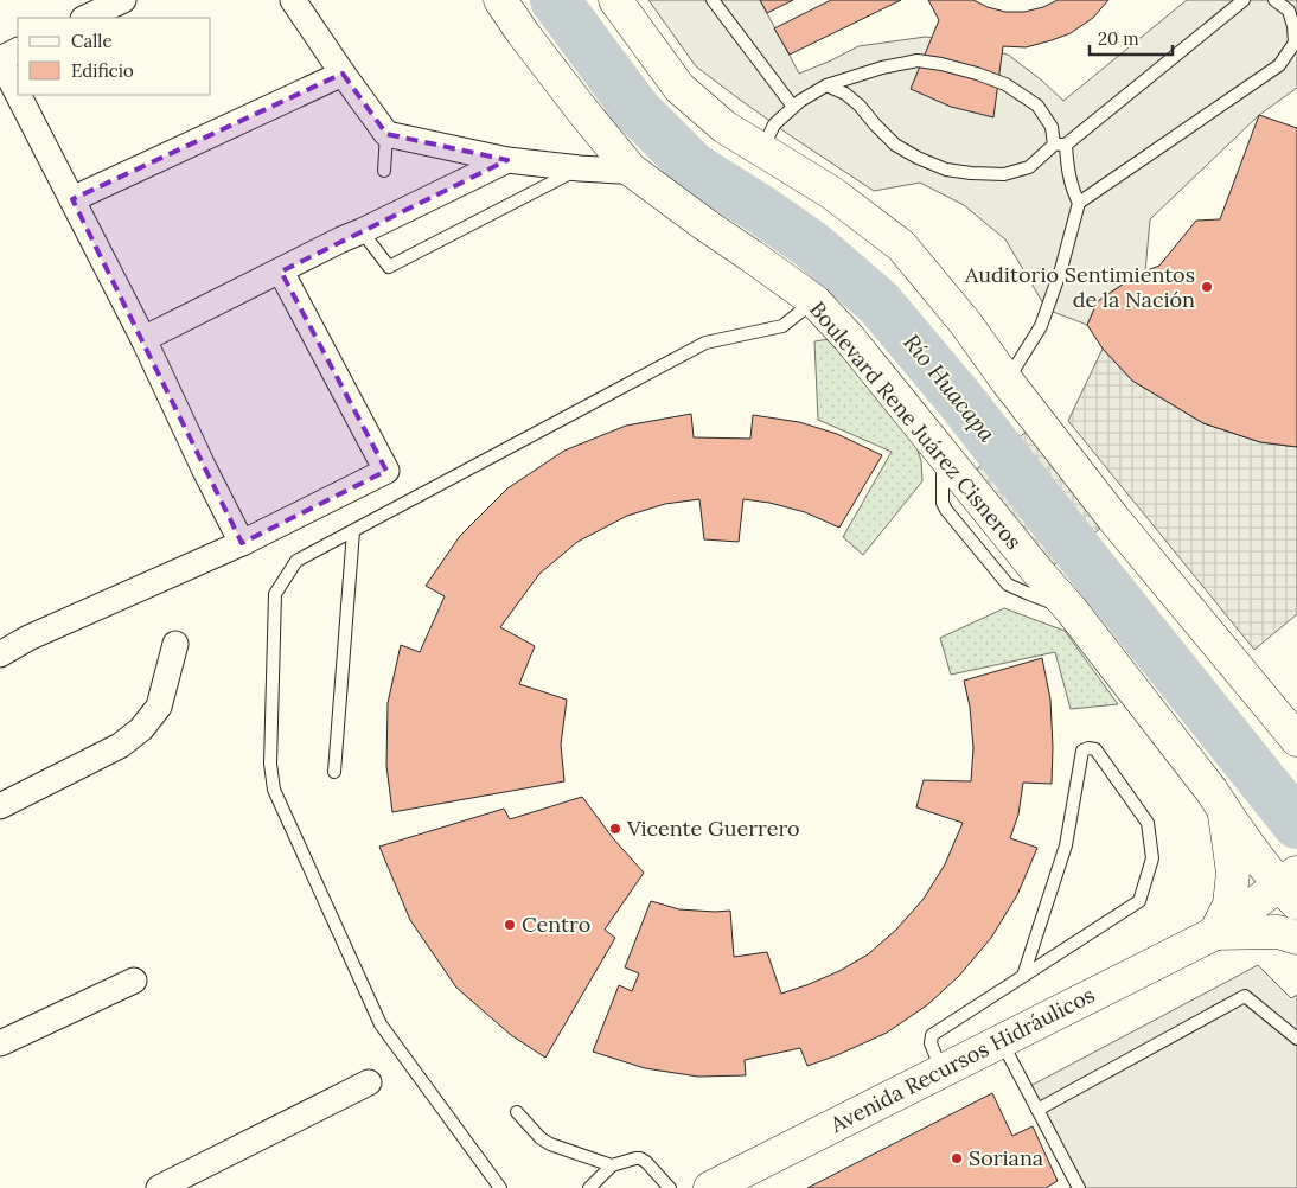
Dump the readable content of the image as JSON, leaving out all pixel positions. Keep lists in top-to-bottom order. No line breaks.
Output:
{"streets":{"main road":["Boulevard Rene Juárez Cisneros","Avenida Recursos Hidráulicos"]},"crossings":[["Boulevard Rene Juárez Cisneros","Avenida Recursos Hidráulicos"]],"water":["Río Huacapa"],"places":["Auditorio Sentimientos de la Nación","Vicente Guerrero","Centro","Soriana"],"legend":["Calle","Edificio"],"scale_bar":"20 m"}
